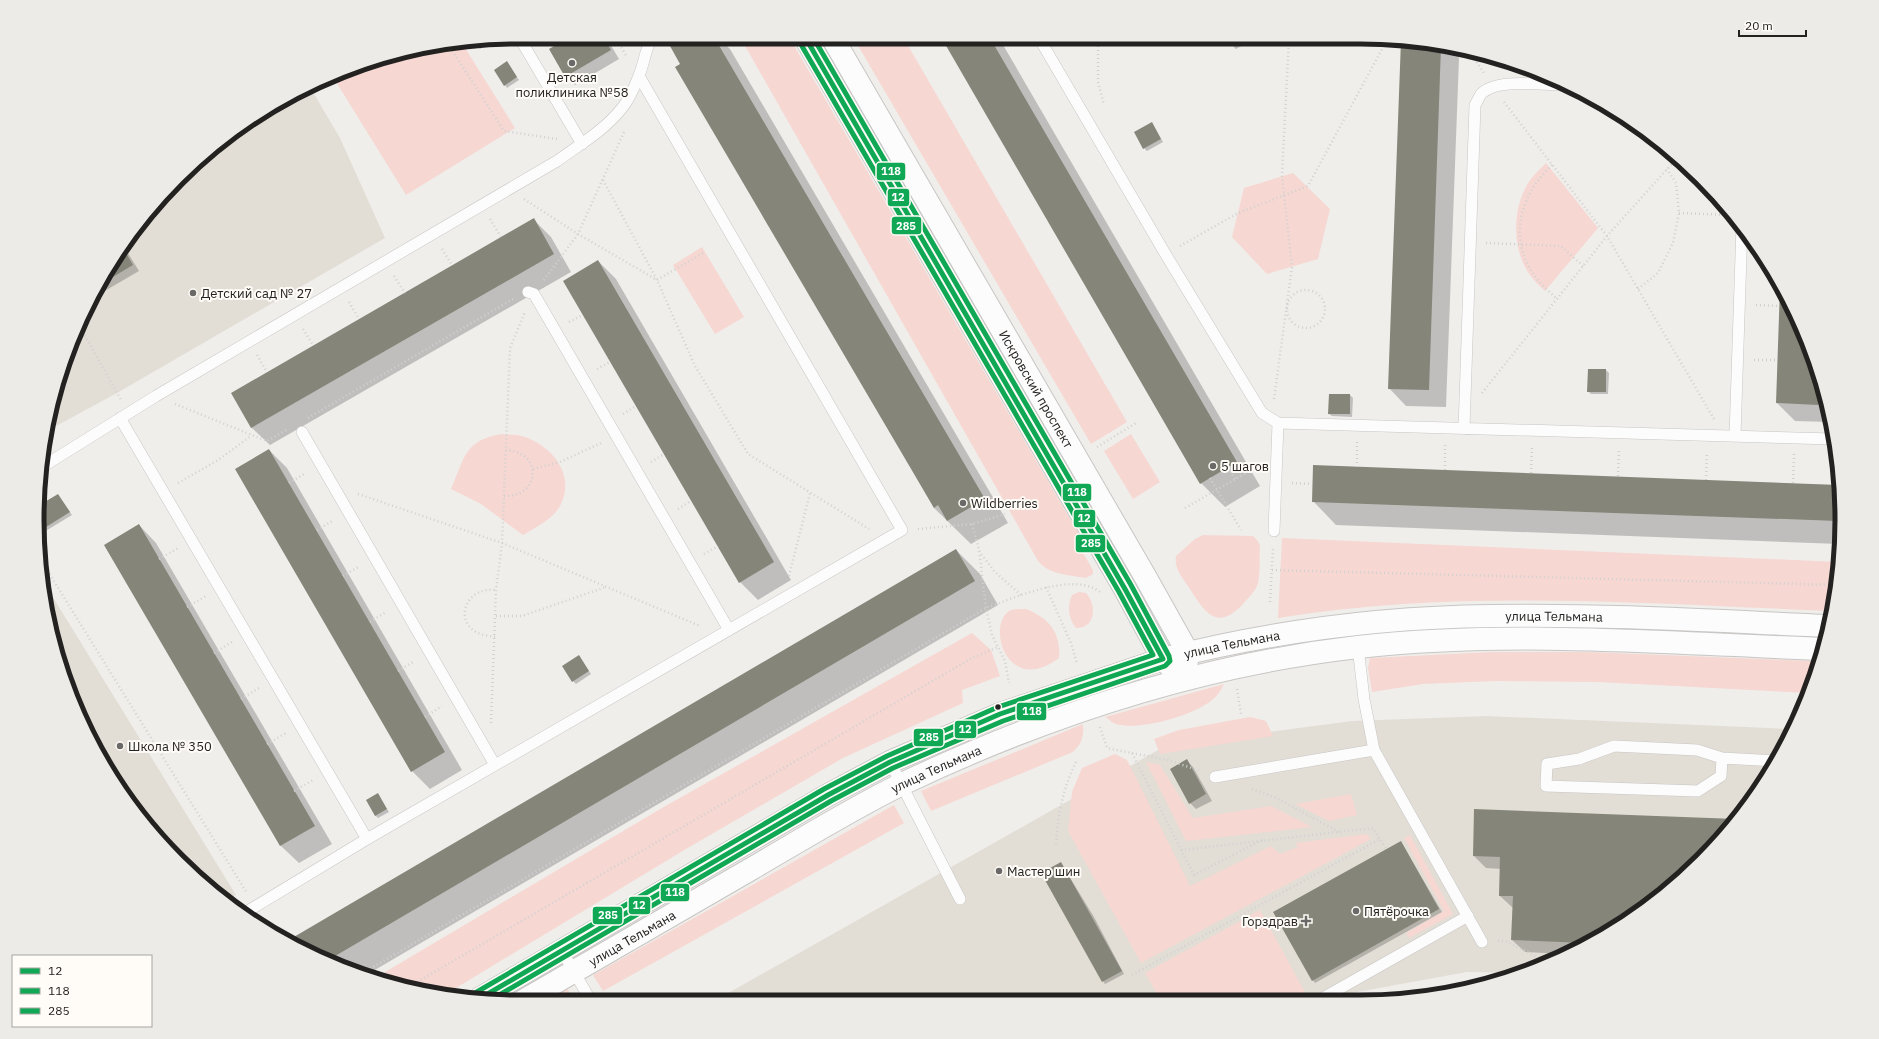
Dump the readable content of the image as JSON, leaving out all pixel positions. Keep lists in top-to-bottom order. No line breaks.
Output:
{"streets":{"street":["Искровский проспект","улица Тельмана"]},"crossings":[["Искровский проспект","улица Тельмана"]],"places":{"other":["Детская поликлиника №58","Детский сад № 27","5 шагов","Wildberries","Школа № 350","Мастер шин","Пятёрочка"],"health":["Горздрав"]},"lines":["transit line 12","transit line 118","transit line 285"],"legend":["12","118","285"],"scale_bar":"20 m"}
